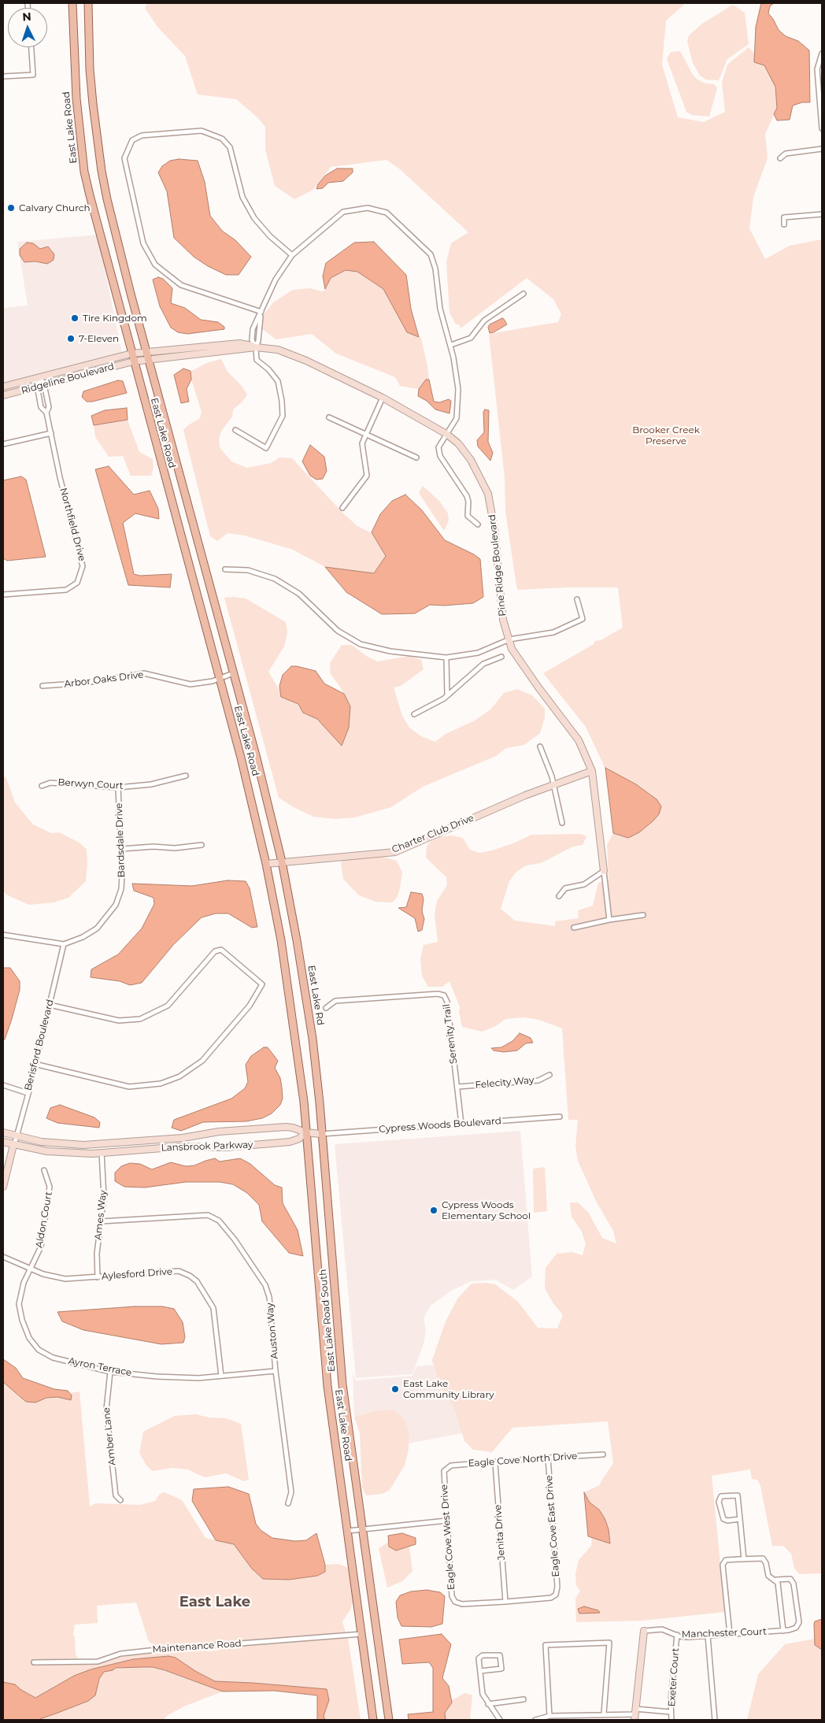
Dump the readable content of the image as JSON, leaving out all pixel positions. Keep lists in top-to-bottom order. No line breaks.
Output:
{"streets":{"main road":["East Lake Road","East Lake Rd","East Lake Road South"],"street":["Ridgeline Boulevard","Northfield Drive","Pine Ridge Boulevard","Arbor Oaks Drive","Berwyn Court","Charter Club Drive","Bardsdale Drive","Serenity Trail","Berisford Boulevard","Felecity Way","Cypress Woods Boulevard","Lansbrook Parkway","Ames Way","Aldon Court","Aylesford Drive","Auston Way","Ayron Terrace","Amber Lane","Eagle Cove North Drive","Eagle Cove East Drive","Jenita Drive","Eagle Cove West Drive","Manchester Court","Maintenance Road","Exeter Court"]},"crossings":[["East Lake Road","Ridgeline Boulevard"],["East Lake Road","Pine Ridge Boulevard"],["East Lake Road","Arbor Oaks Drive"],["East Lake Road","Charter Club Drive"],["East Lake Road","East Lake Rd"],["East Lake Road","Lansbrook Parkway"],["East Lake Road","Maintenance Road"],["Ridgeline Boulevard","Northfield Drive"],["Ridgeline Boulevard","Pine Ridge Boulevard"],["Pine Ridge Boulevard","Charter Club Drive"],["Berwyn Court","Bardsdale Drive"],["Charter Club Drive","East Lake Rd"],["Bardsdale Drive","Berisford Boulevard"],["East Lake Rd","Cypress Woods Boulevard"],["East Lake Rd","East Lake Road South"],["Serenity Trail","Felecity Way"],["Serenity Trail","Cypress Woods Boulevard"],["Berisford Boulevard","Lansbrook Parkway"],["Cypress Woods Boulevard","East Lake Road South"],["Lansbrook Parkway","Ames Way"],["Ames Way","Aylesford Drive"],["Ames Way","Auston Way"],["Aldon Court","Aylesford Drive"],["Aldon Court","Ayron Terrace"],["Aylesford Drive","Ayron Terrace"],["Auston Way","Ayron Terrace"],["Ayron Terrace","Amber Lane"],["Eagle Cove North Drive","Eagle Cove East Drive"],["Eagle Cove North Drive","Jenita Drive"],["Eagle Cove North Drive","Eagle Cove West Drive"],["Eagle Cove East Drive","Jenita Drive"],["Eagle Cove East Drive","Eagle Cove West Drive"],["Jenita Drive","Eagle Cove West Drive"],["Manchester Court","Exeter Court"]],"districts":["East Lake"],"parks":["Brooker Creek Preserve"],"places":["Calvary Church","Tire Kingdom","7-Eleven","Cypress Woods Elementary School","East Lake Community Library"],"north":"top"}
